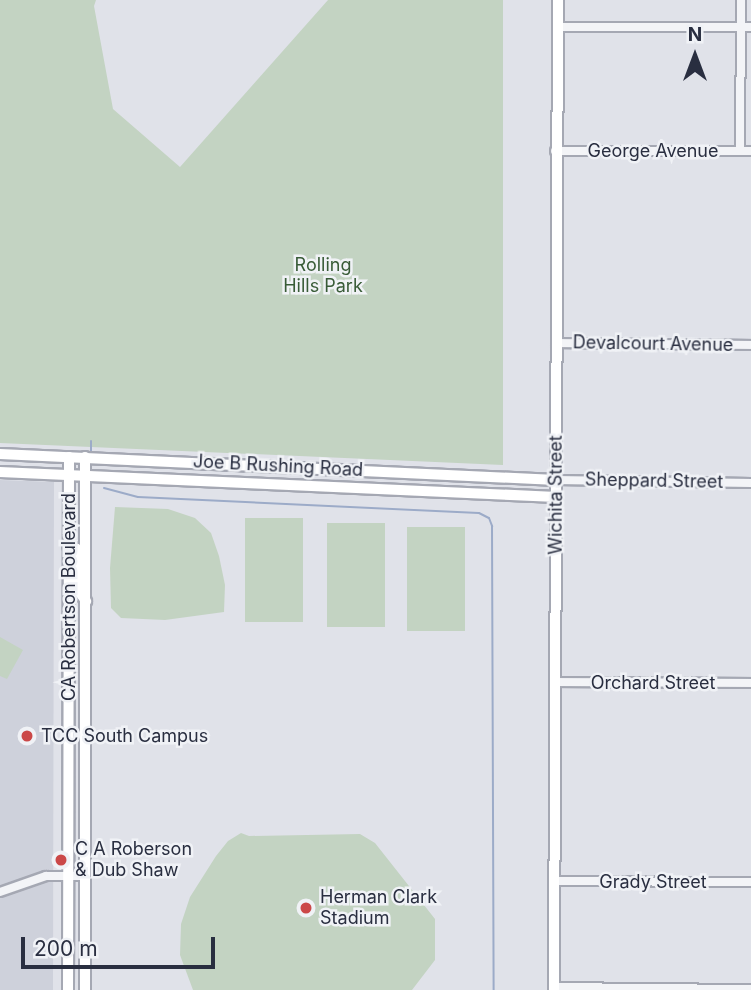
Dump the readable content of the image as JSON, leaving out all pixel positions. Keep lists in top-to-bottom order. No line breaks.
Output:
{"streets":{"street":["George Avenue","Devalcourt Avenue","Joe B Rushing Road","Sheppard Street","Wichita Street","CA Robertson Boulevard","Orchard Street","Grady Street"]},"crossings":[["George Avenue","Wichita Street"],["Devalcourt Avenue","Wichita Street"],["Joe B Rushing Road","Sheppard Street"],["Joe B Rushing Road","Wichita Street"],["Joe B Rushing Road","CA Robertson Boulevard"],["Sheppard Street","Wichita Street"],["Wichita Street","Orchard Street"],["Wichita Street","Grady Street"]],"parks":["Rolling Hills Park"],"places":["TCC South Campus","C A Roberson & Dub Shaw","Herman Clark Stadium"],"scale_bar":"200 m","north":"top"}
